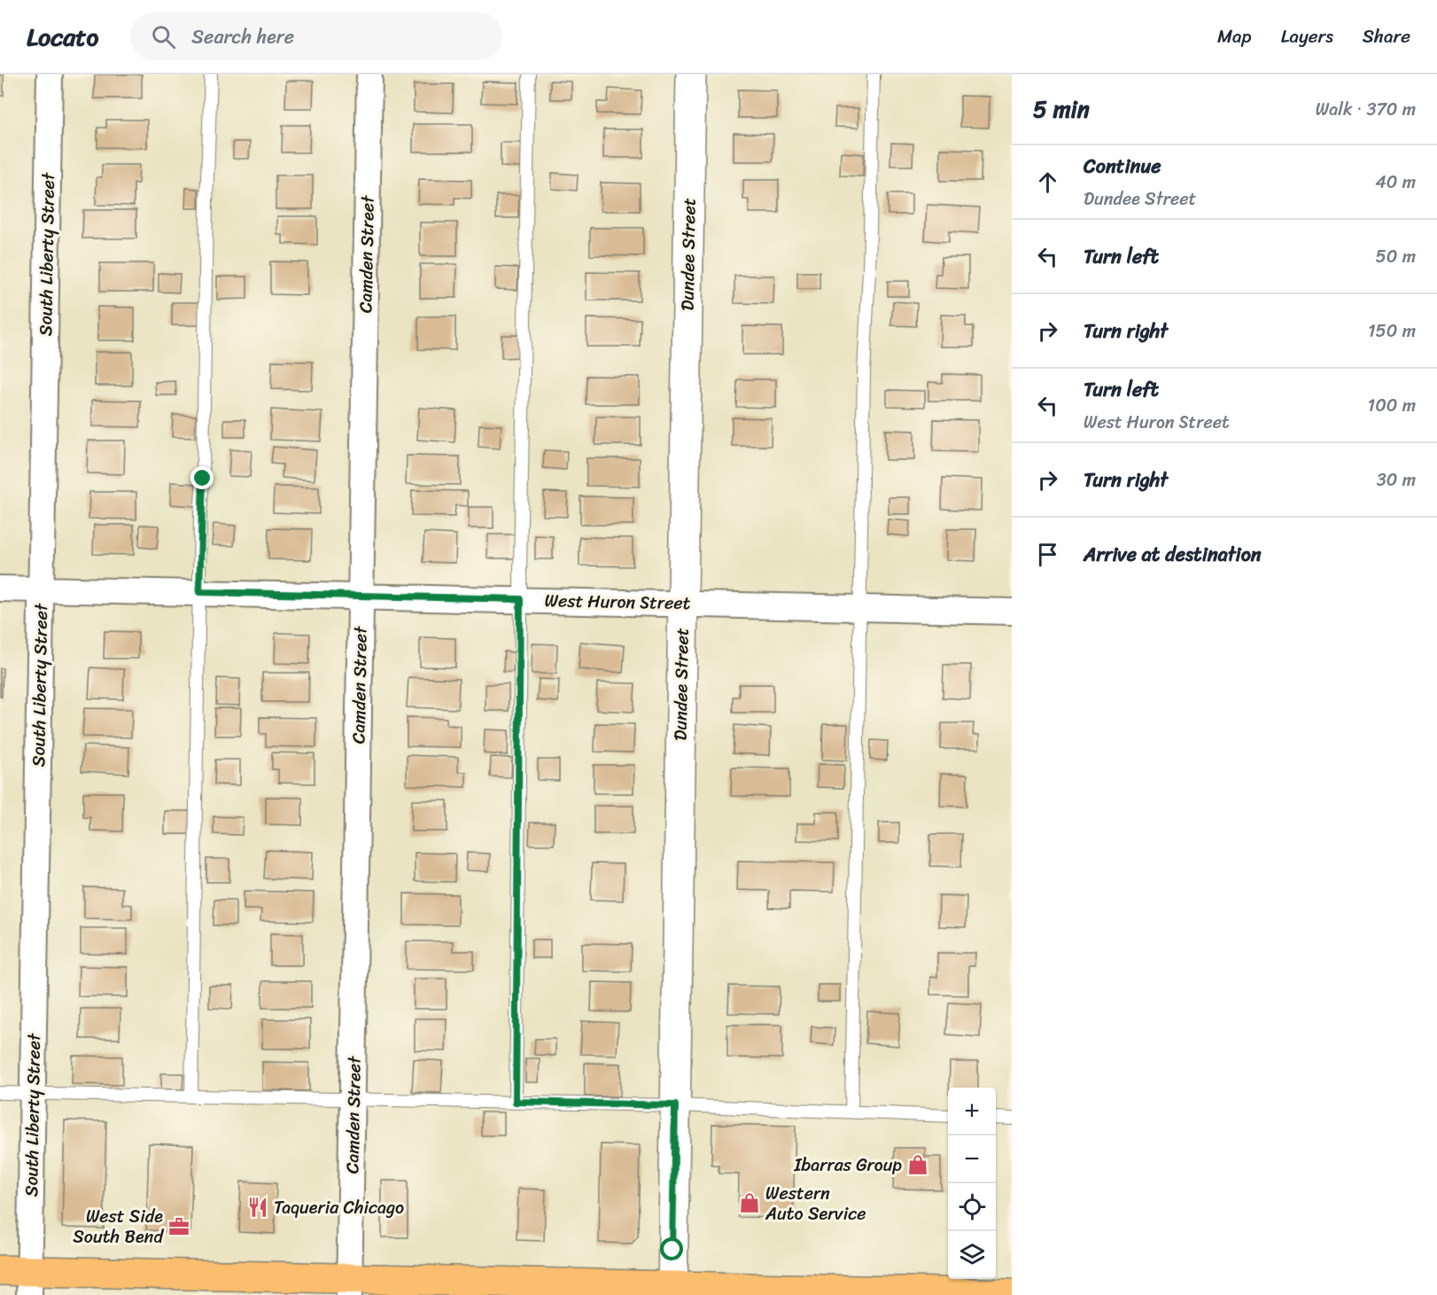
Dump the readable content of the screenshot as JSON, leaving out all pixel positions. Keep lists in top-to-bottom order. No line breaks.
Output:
{"streets":{"street":["South Liberty Street","Camden Street","Dundee Street","West Huron Street"]},"crossings":[["South Liberty Street","West Huron Street"],["Camden Street","West Huron Street"],["Dundee Street","West Huron Street"]],"places":{"shop":["Ibarras Group","Western Auto Service"],"restaurant":["Taqueria Chicago"],"office":["West Side South Bend"]},"page":{"header":"Locato","search":"Search here","nav":["Map","Layers","Share"],"heading":["5 min","Walk · 370 m"],"list":[["Continue","Dundee Street","40 m"],["Turn left","50 m"],["Turn right","150 m"],["Turn left","West Huron Street","100 m"],["Turn right","30 m"],"Arrive at destination"],"map_buttons":["+","−"]}}
